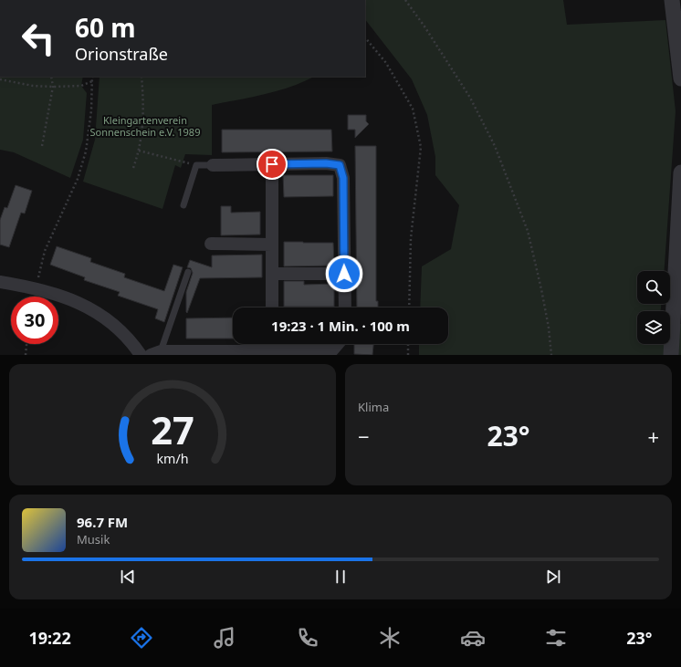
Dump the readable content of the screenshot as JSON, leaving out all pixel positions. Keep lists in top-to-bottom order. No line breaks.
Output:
{"parks":["Kleingartenverein Sonnenschein e.V. 1989"],"page":{"turn":["60 m","Orionstraße"],"limit":"30","trip":"19:23 · 1 Min. · 100 m","tile":"Klima","heat":["−","23°","+"],"song":["96.7 FM","Musik"],"tabs":["19:22","23°"],"gauge":["27","km/h"]}}
